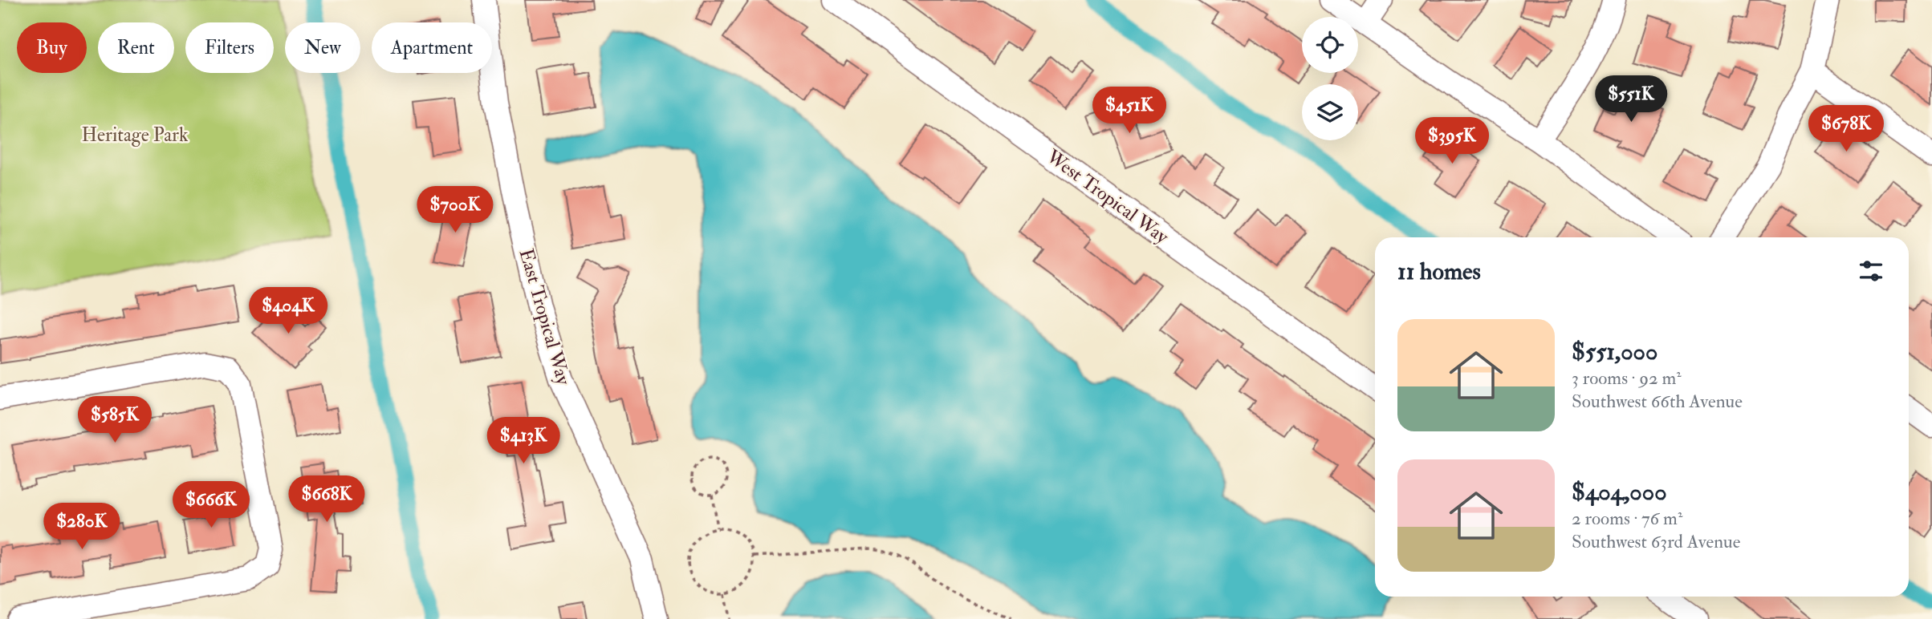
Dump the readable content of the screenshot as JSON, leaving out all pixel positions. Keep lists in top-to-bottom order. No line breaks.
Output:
{"streets":{"street":["West Tropical Way","East Tropical Way"]},"parks":["Heritage Park"],"page":{"chip":["Buy","Rent","Filters","New","Apartment"],"price":["$551K","$451K","$678K","$395K","$700K","$404K","$585K","$413K","$668K","$666K","$280K"],"heading":"11 homes","list":[{"name":"$551,000","note":"3 rooms · 92 m² · Southwest 66th Avenue"},{"name":"$404,000","note":"2 rooms · 76 m² · Southwest 63rd Avenue"}]}}
